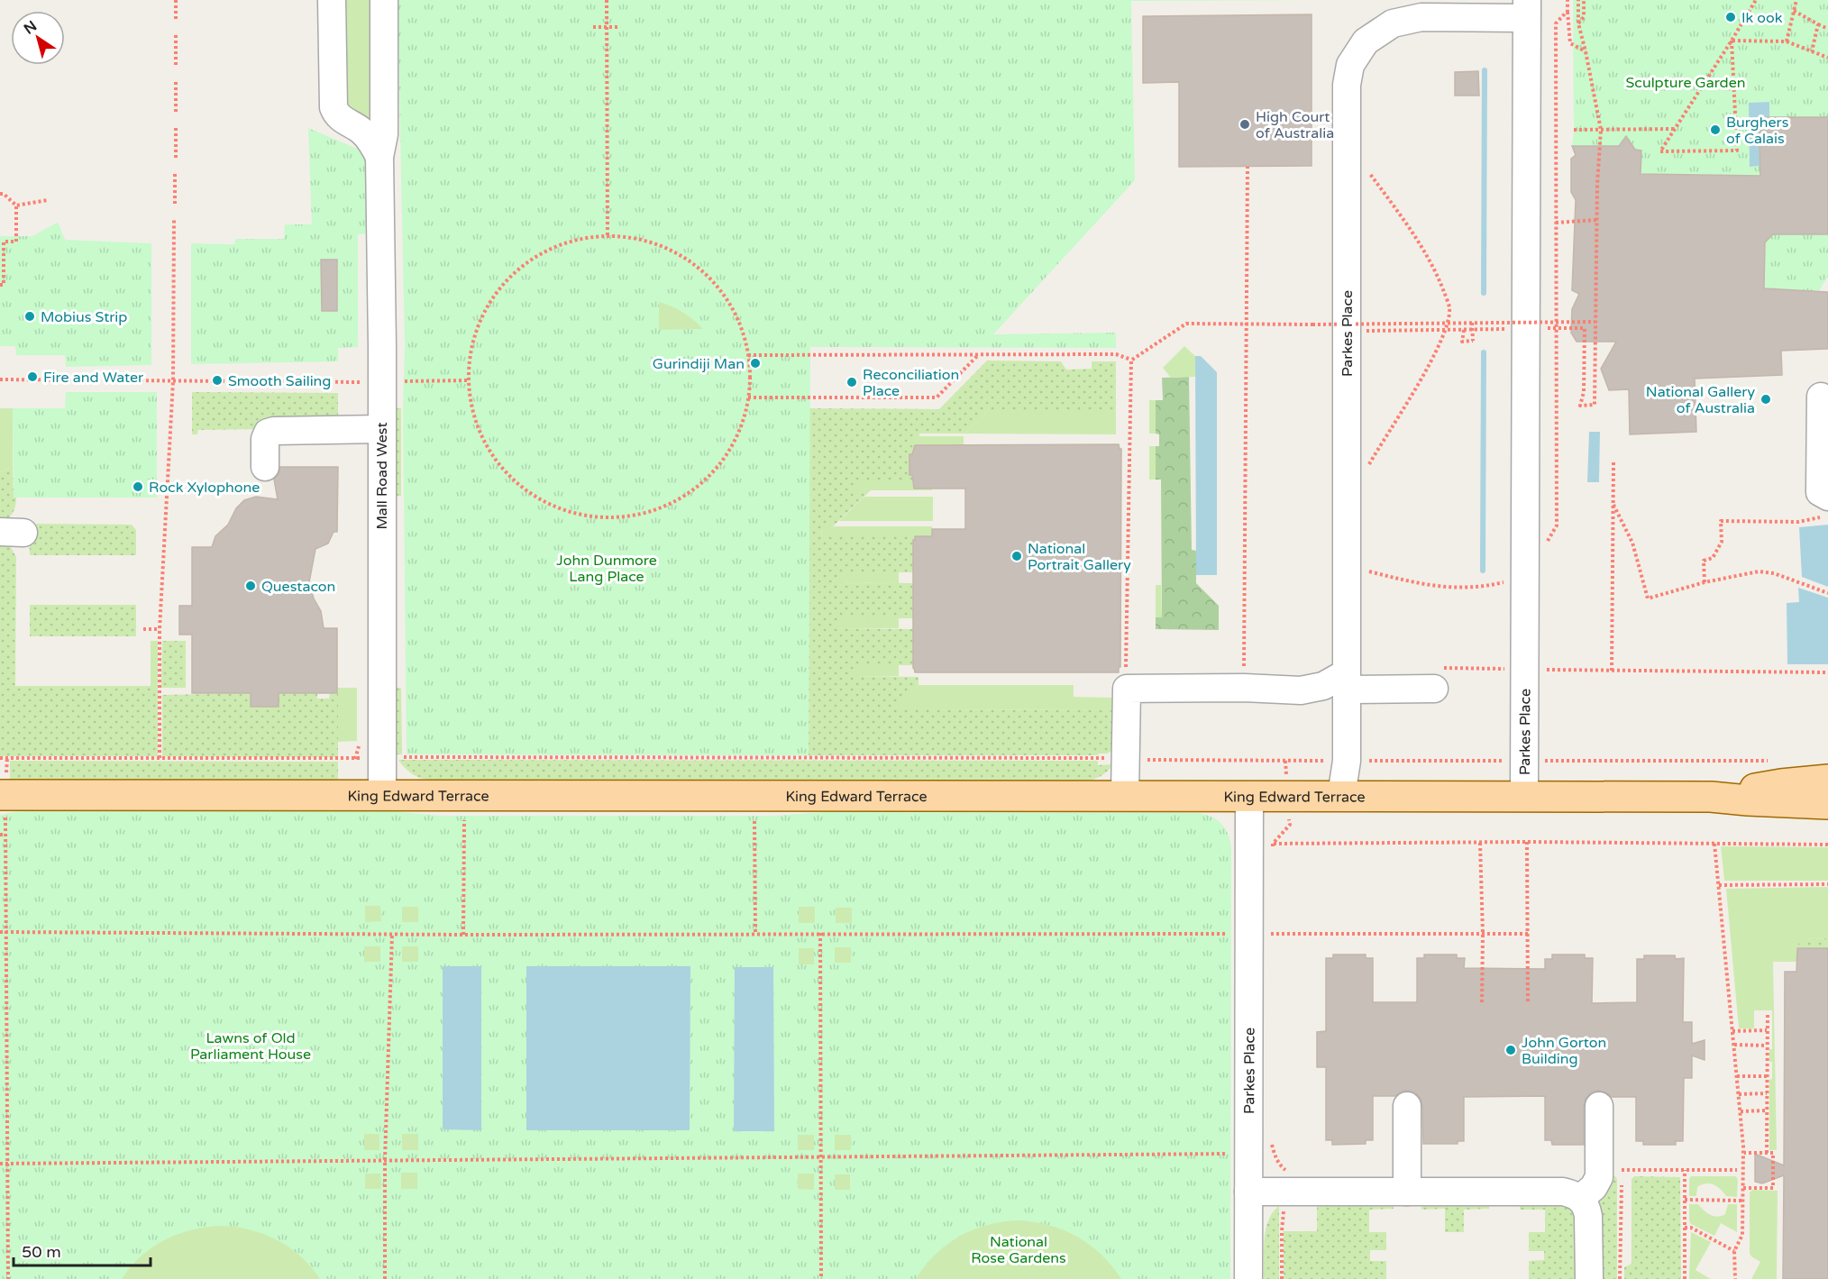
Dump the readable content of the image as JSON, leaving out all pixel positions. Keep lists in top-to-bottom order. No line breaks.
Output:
{"streets":{"main road":["King Edward Terrace"],"street":["Parkes Place","Mall Road West"]},"crossings":[["Parkes Place","King Edward Terrace"],["Mall Road West","King Edward Terrace"]],"parks":["Sculpture Garden","John Dunmore Lang Place","Lawns of Old Parliament House","National Rose Gardens"],"places":["Ik ook","High Court of Australia","Burghers of Calais","Mobius Strip","Gurindiji Man","Fire and Water","Smooth Sailing","Reconciliation Place","National Gallery of Australia","Rock Xylophone","National Portrait Gallery","Questacon","John Gorton Building"],"scale_bar":"50 m","north":"top left"}
